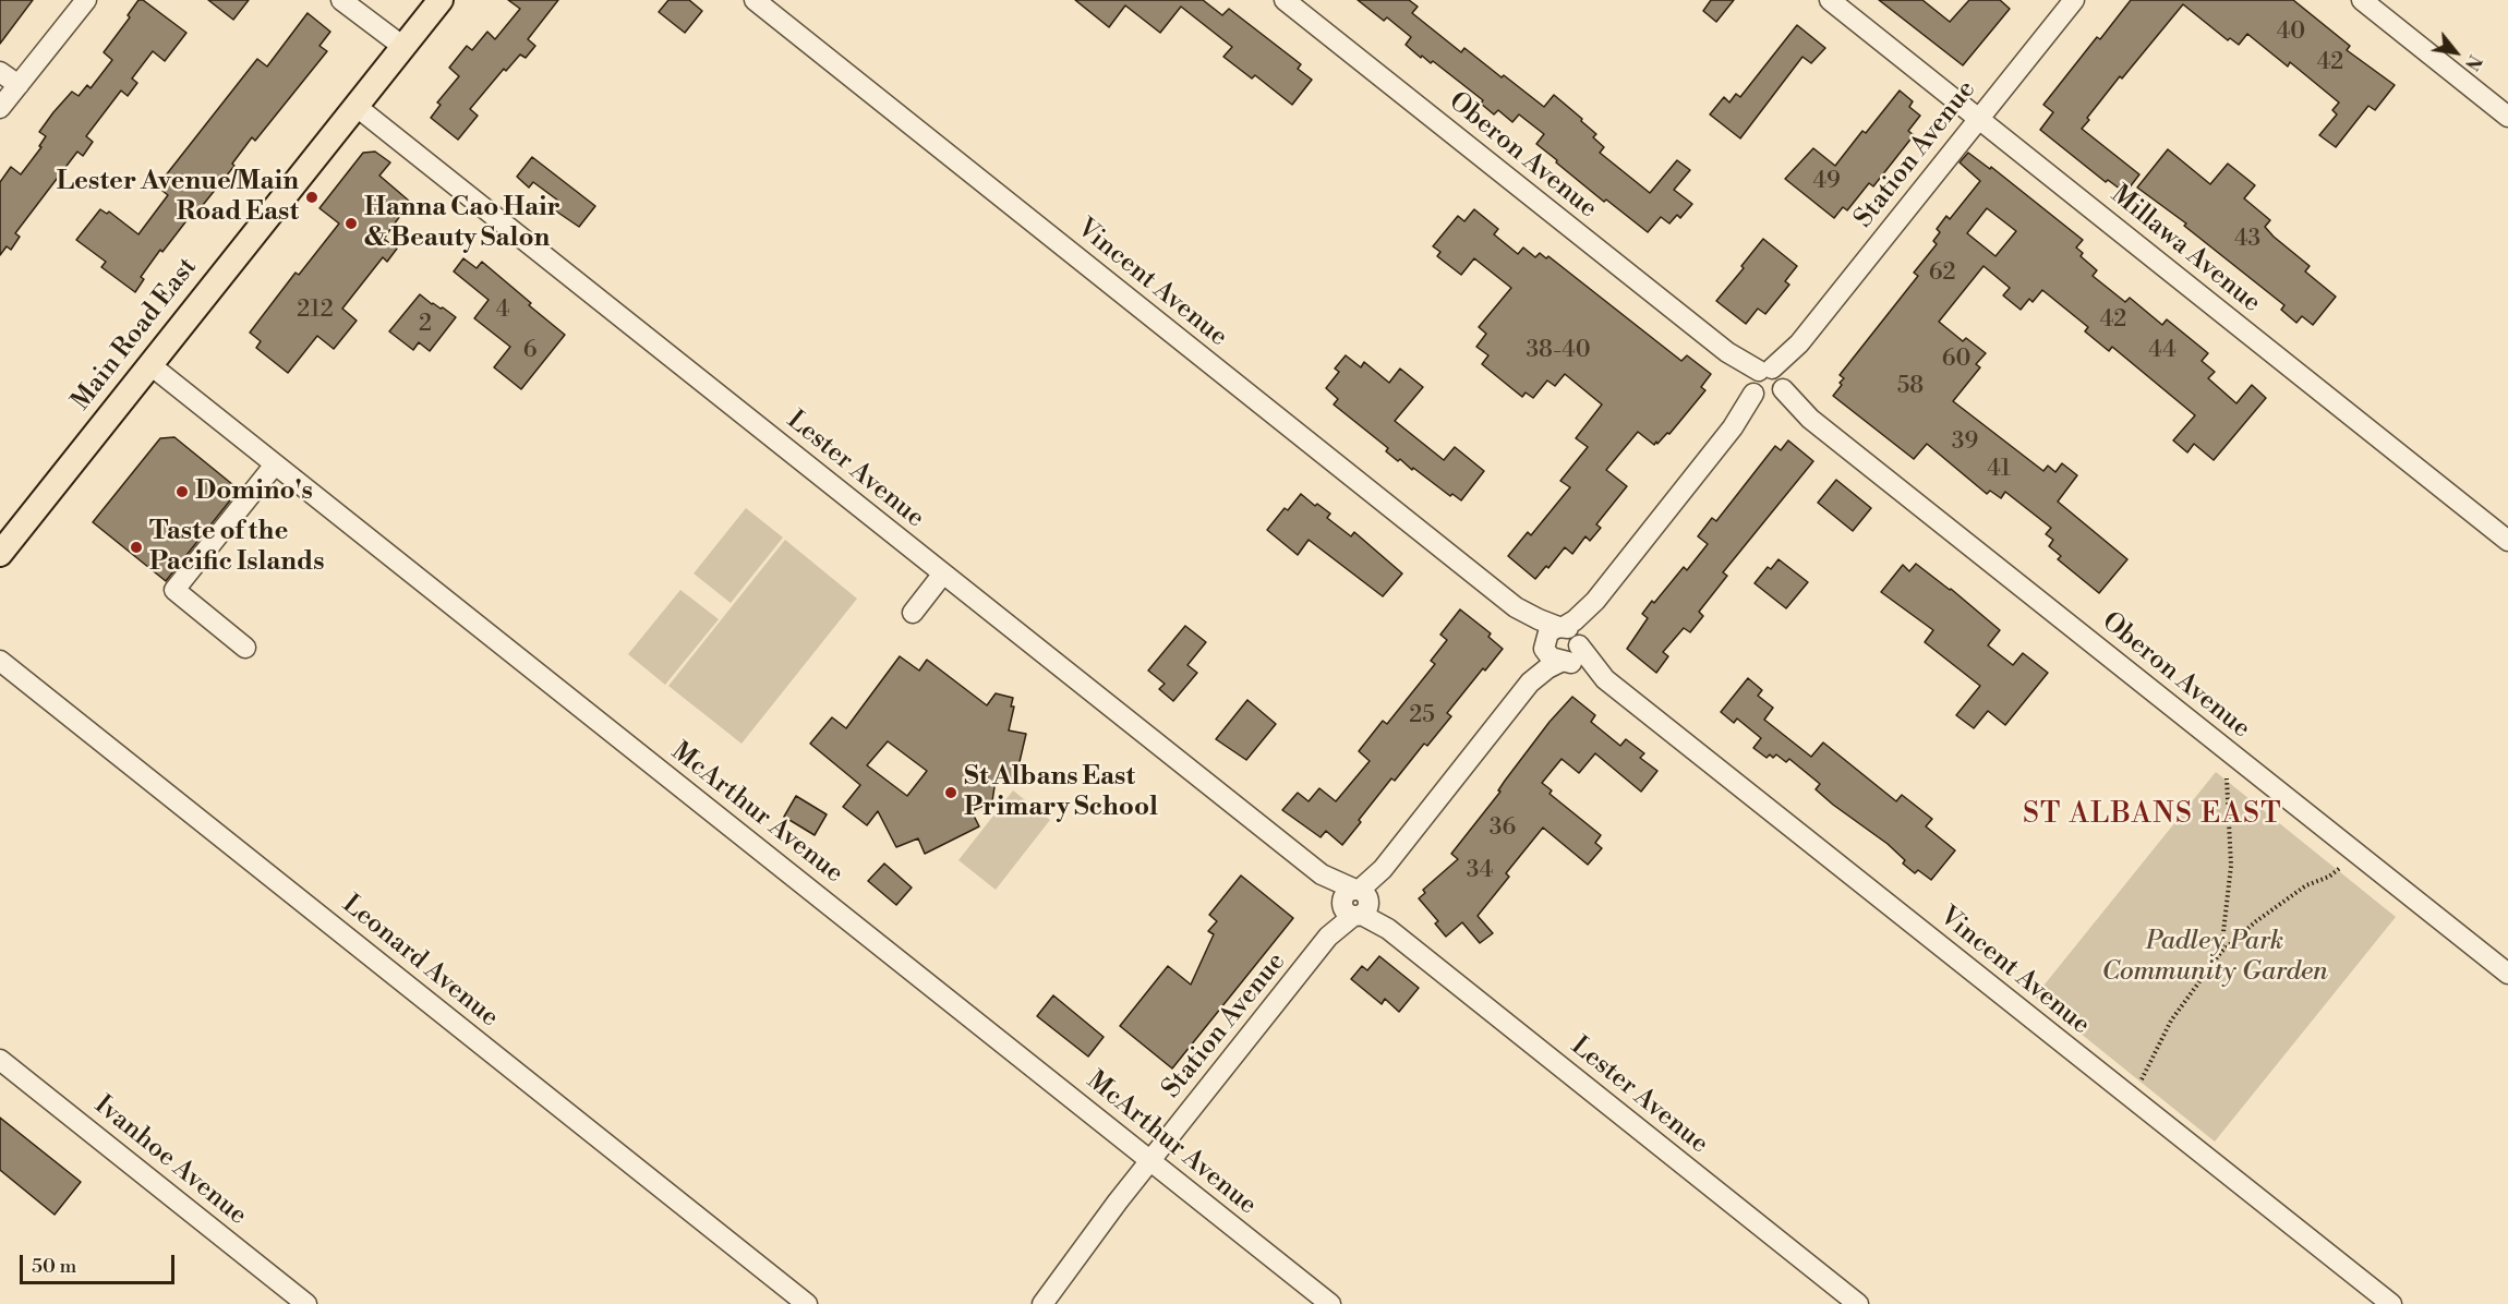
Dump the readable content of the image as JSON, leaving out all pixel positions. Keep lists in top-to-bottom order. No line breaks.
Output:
{"streets":{"main road":["Main Road East"],"street":["Station Avenue","Oberon Avenue","Millawa Avenue","Vincent Avenue","Lester Avenue","McArthur Avenue","Leonard Avenue","Ivanhoe Avenue"]},"crossings":[["Station Avenue","Oberon Avenue"],["Station Avenue","Millawa Avenue"],["Station Avenue","Vincent Avenue"],["Station Avenue","Lester Avenue"],["Station Avenue","McArthur Avenue"],["Main Road East","Lester Avenue"],["Main Road East","McArthur Avenue"]],"districts":["ST ALBANS EAST"],"parks":["Padley Park Community Garden"],"places":["Lester Avenue/Main Road East","Hanna Cao Hair & Beauty Salon","Domino's","Taste of the Pacific Islands","St Albans East Primary School"],"house_numbers":["40","42","49","43","62","212","4","42","2","6","38-40","44","60","58","39","41","25","36","34"],"scale_bar":"50 m","north":"bottom right"}
